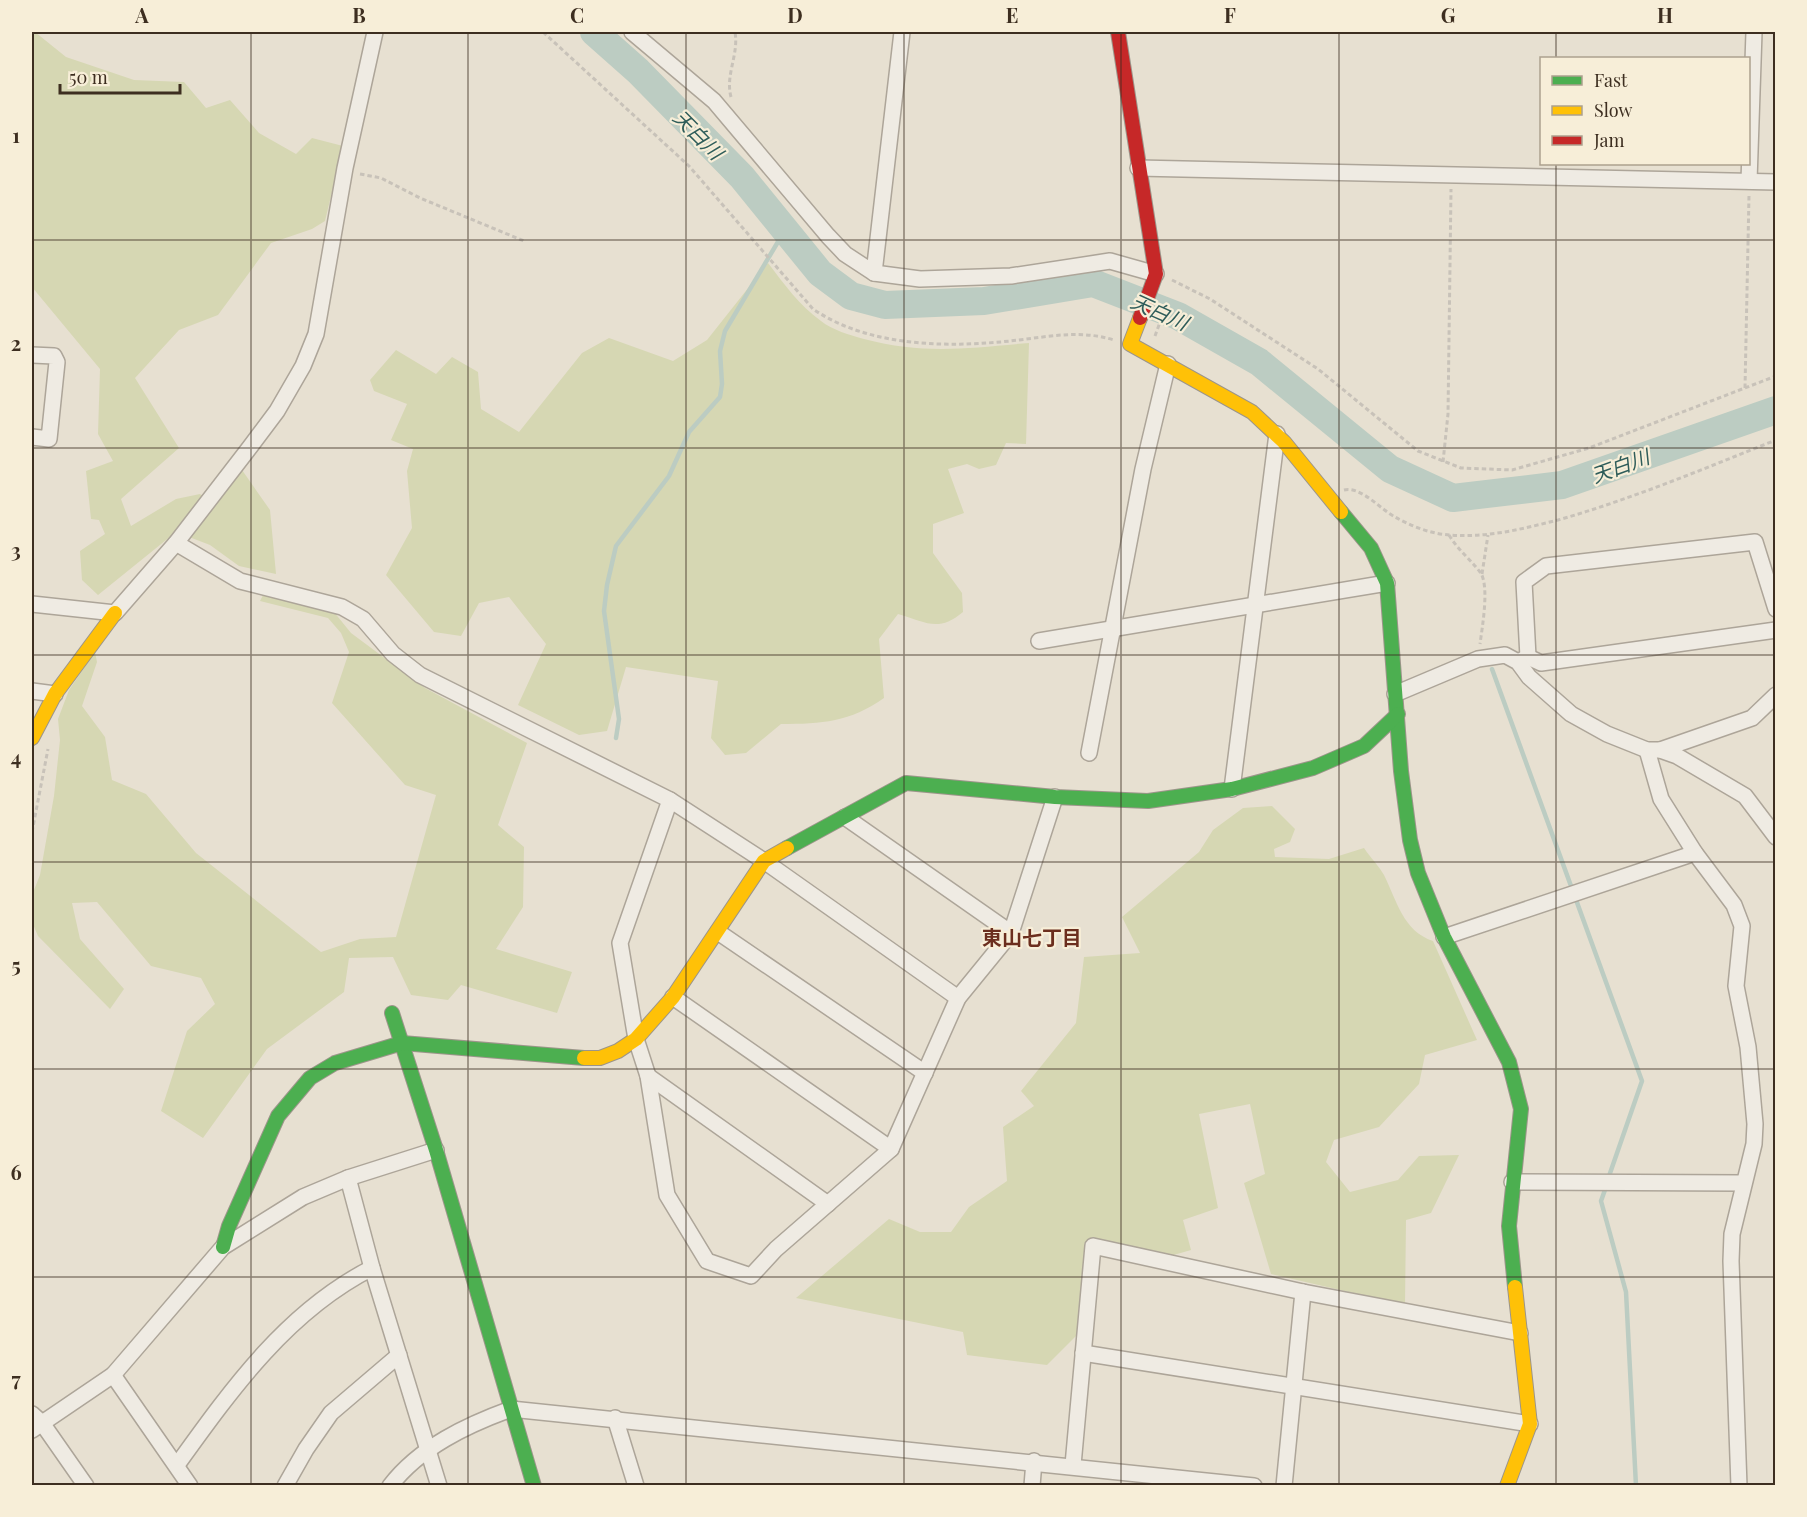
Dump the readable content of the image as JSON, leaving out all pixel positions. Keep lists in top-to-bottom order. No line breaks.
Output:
{"districts":["東山七丁目"],"water":["天白川"],"legend":["Fast","Slow","Jam"],"scale_bar":"50 m","grid":{"columns":["A","B","C","D","E","F","G","H"],"rows":["1","2","3","4","5","6","7"]}}
